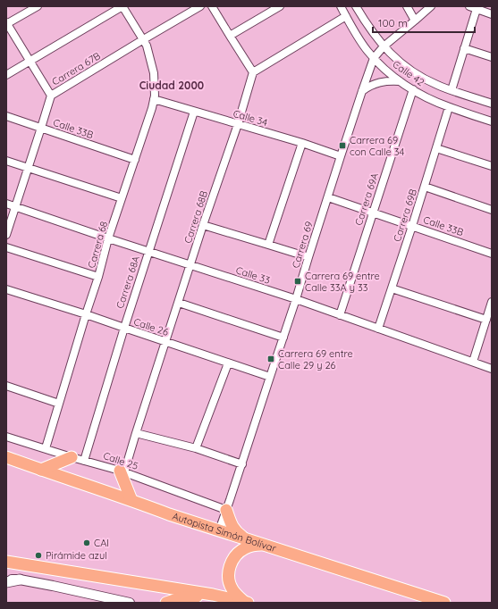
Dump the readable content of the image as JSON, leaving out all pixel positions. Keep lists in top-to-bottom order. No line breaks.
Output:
{"streets":{"highway":["Autopista Simón Bolívar"],"street":["Carrera 67B","Calle 42","Calle 34","Calle 33B","Carrera 69A","Carrera 69B","Carrera 68B","Carrera 68","Carrera 69","Calle 33","Carrera 68A","Calle 26","Calle 25"]},"crossings":[["Carrera 67B","Calle 33B"],["Carrera 67B","Carrera 68"],["Carrera 67B","Calle 33"],["Calle 42","Carrera 69A"],["Calle 42","Carrera 69B"],["Calle 42","Carrera 69"],["Calle 34","Carrera 68B"],["Calle 34","Carrera 68"],["Calle 34","Carrera 69"],["Calle 34","Carrera 68A"],["Calle 33B","Carrera 69A"],["Calle 33B","Carrera 69B"],["Calle 33B","Carrera 68"],["Calle 33B","Carrera 69"],["Carrera 69A","Calle 33"],["Carrera 69B","Calle 33"],["Carrera 68B","Calle 33"],["Carrera 68B","Calle 26"],["Carrera 68B","Calle 25"],["Carrera 68","Calle 33"],["Carrera 68","Calle 26"],["Carrera 68","Calle 25"],["Carrera 69","Calle 33"],["Carrera 69","Calle 26"],["Carrera 69","Calle 25"],["Carrera 69","Autopista Simón Bolívar"],["Calle 33","Carrera 68A"],["Carrera 68A","Calle 26"],["Carrera 68A","Calle 25"]],"districts":["Ciudad 2000"],"places":{"transit":["Carrera 69 con Calle 34","Carrera 69 entre Calle 33A y 33","Carrera 69 entre Calle 29 y 26"],"other":["CAI","Pirámide azul"]},"scale_bar":"100 m"}
